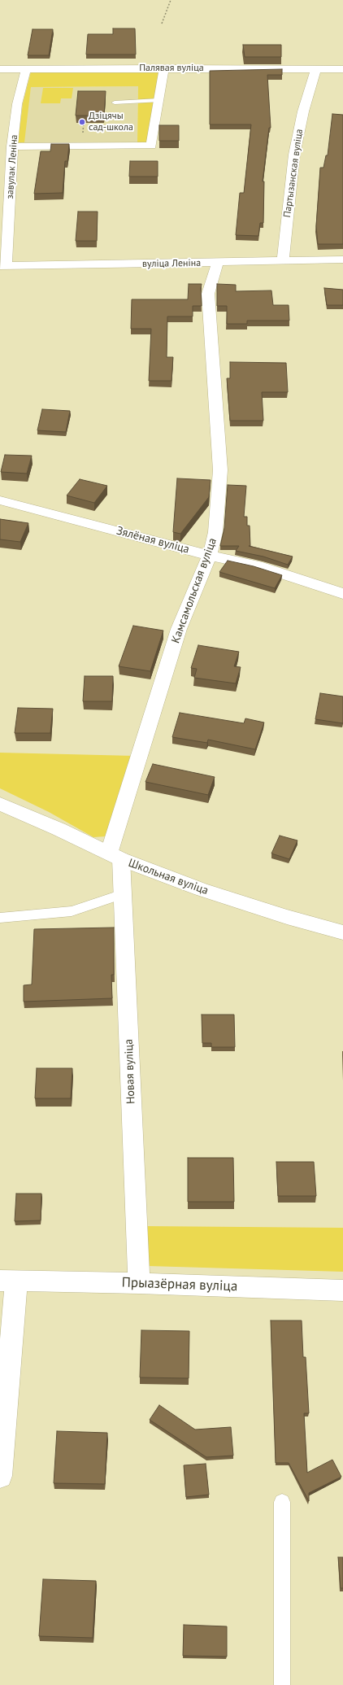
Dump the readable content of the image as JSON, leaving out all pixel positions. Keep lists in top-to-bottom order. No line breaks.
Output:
{"streets":{"street":["Палявая вуліца","завулак Леніна","Партызанская вуліца","вуліца Леніна","Зялёная вуліца","Камсамольская вуліца","Школьная вуліца","Новая вуліца","Прыазёрная вуліца"]},"crossings":[["Палявая вуліца","завулак Леніна"],["Палявая вуліца","Партызанская вуліца"],["завулак Леніна","вуліца Леніна"],["Партызанская вуліца","вуліца Леніна"],["вуліца Леніна","Камсамольская вуліца"],["Зялёная вуліца","Камсамольская вуліца"],["Камсамольская вуліца","Школьная вуліца"],["Камсамольская вуліца","Новая вуліца"],["Школьная вуліца","Новая вуліца"],["Новая вуліца","Прыазёрная вуліца"]],"places":["Дзіцячы сад-школа"]}
